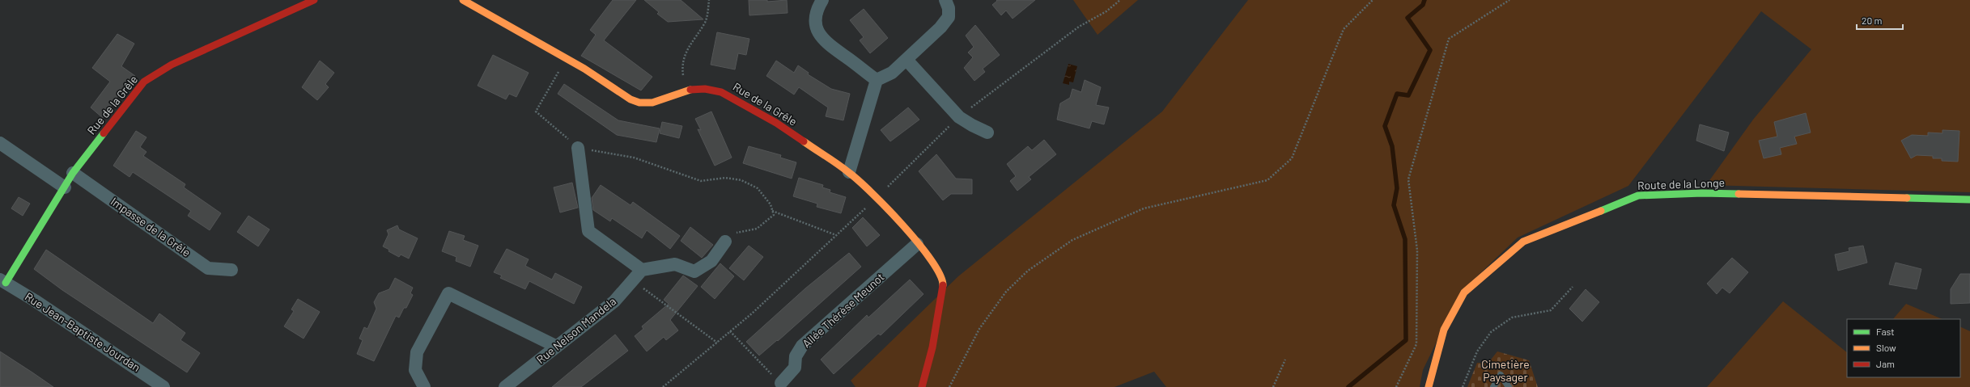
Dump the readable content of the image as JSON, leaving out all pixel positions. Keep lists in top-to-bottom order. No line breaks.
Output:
{"streets":{"street":["Rue de la Grêle","Route de la Longe","Impasse de la Grêle","Allée Thérèse Meunot","Rue Nelson Mandela","Rue Jean-Baptiste Jourdan"]},"crossings":[["Rue de la Grêle","Impasse de la Grêle"],["Rue de la Grêle","Allée Thérèse Meunot"],["Rue de la Grêle","Rue Jean-Baptiste Jourdan"]],"parks":["Cimetière Paysager"],"legend":["Fast","Slow","Jam"],"scale_bar":"20 m"}
